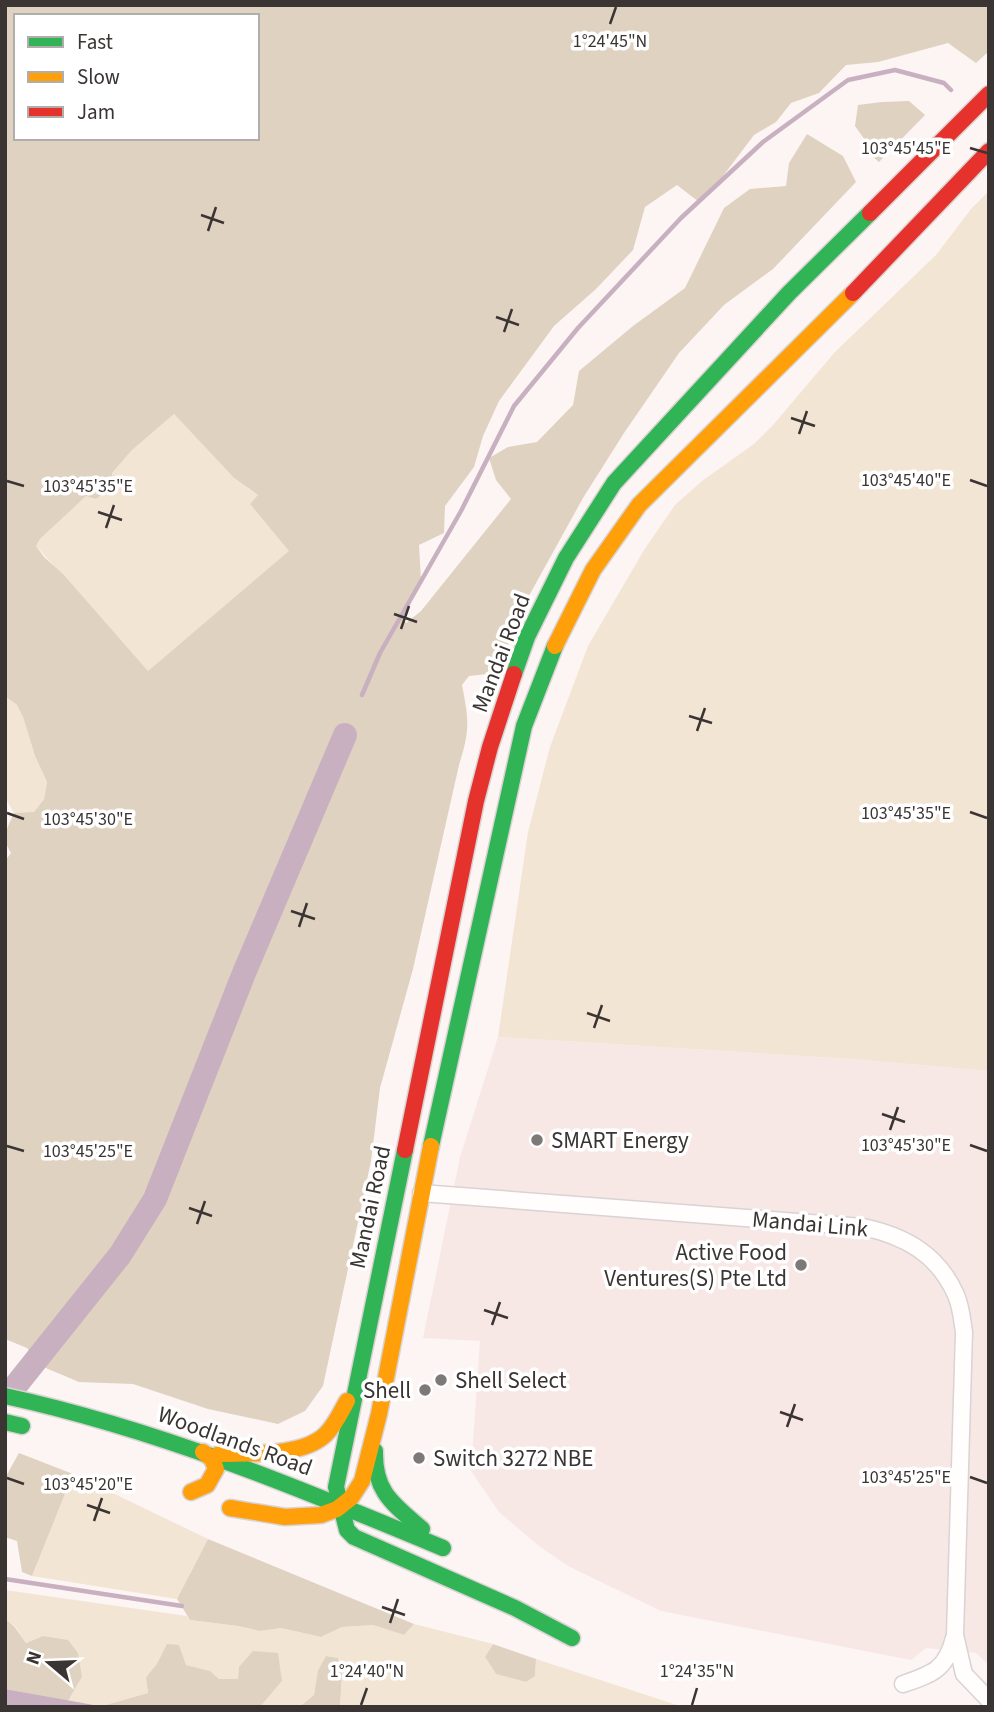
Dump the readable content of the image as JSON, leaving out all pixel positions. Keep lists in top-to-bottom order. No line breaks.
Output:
{"streets":{"main road":["Mandai Road","Woodlands Road"],"street":["Mandai Link"]},"crossings":[["Mandai Road","Mandai Link"],["Mandai Road","Woodlands Road"]],"places":["SMART Energy","Active Food Ventures(S) Pte Ltd","Shell Select","Shell","Switch 3272 NBE"],"legend":["Fast","Slow","Jam"],"north":"left","coordinates":["1°24'45\"N","103°45'45\"E","103°45'40\"E","103°45'35\"E","103°45'30\"E","103°45'25\"E","103°45'20\"E","1°24'40\"N","1°24'35\"N"]}
